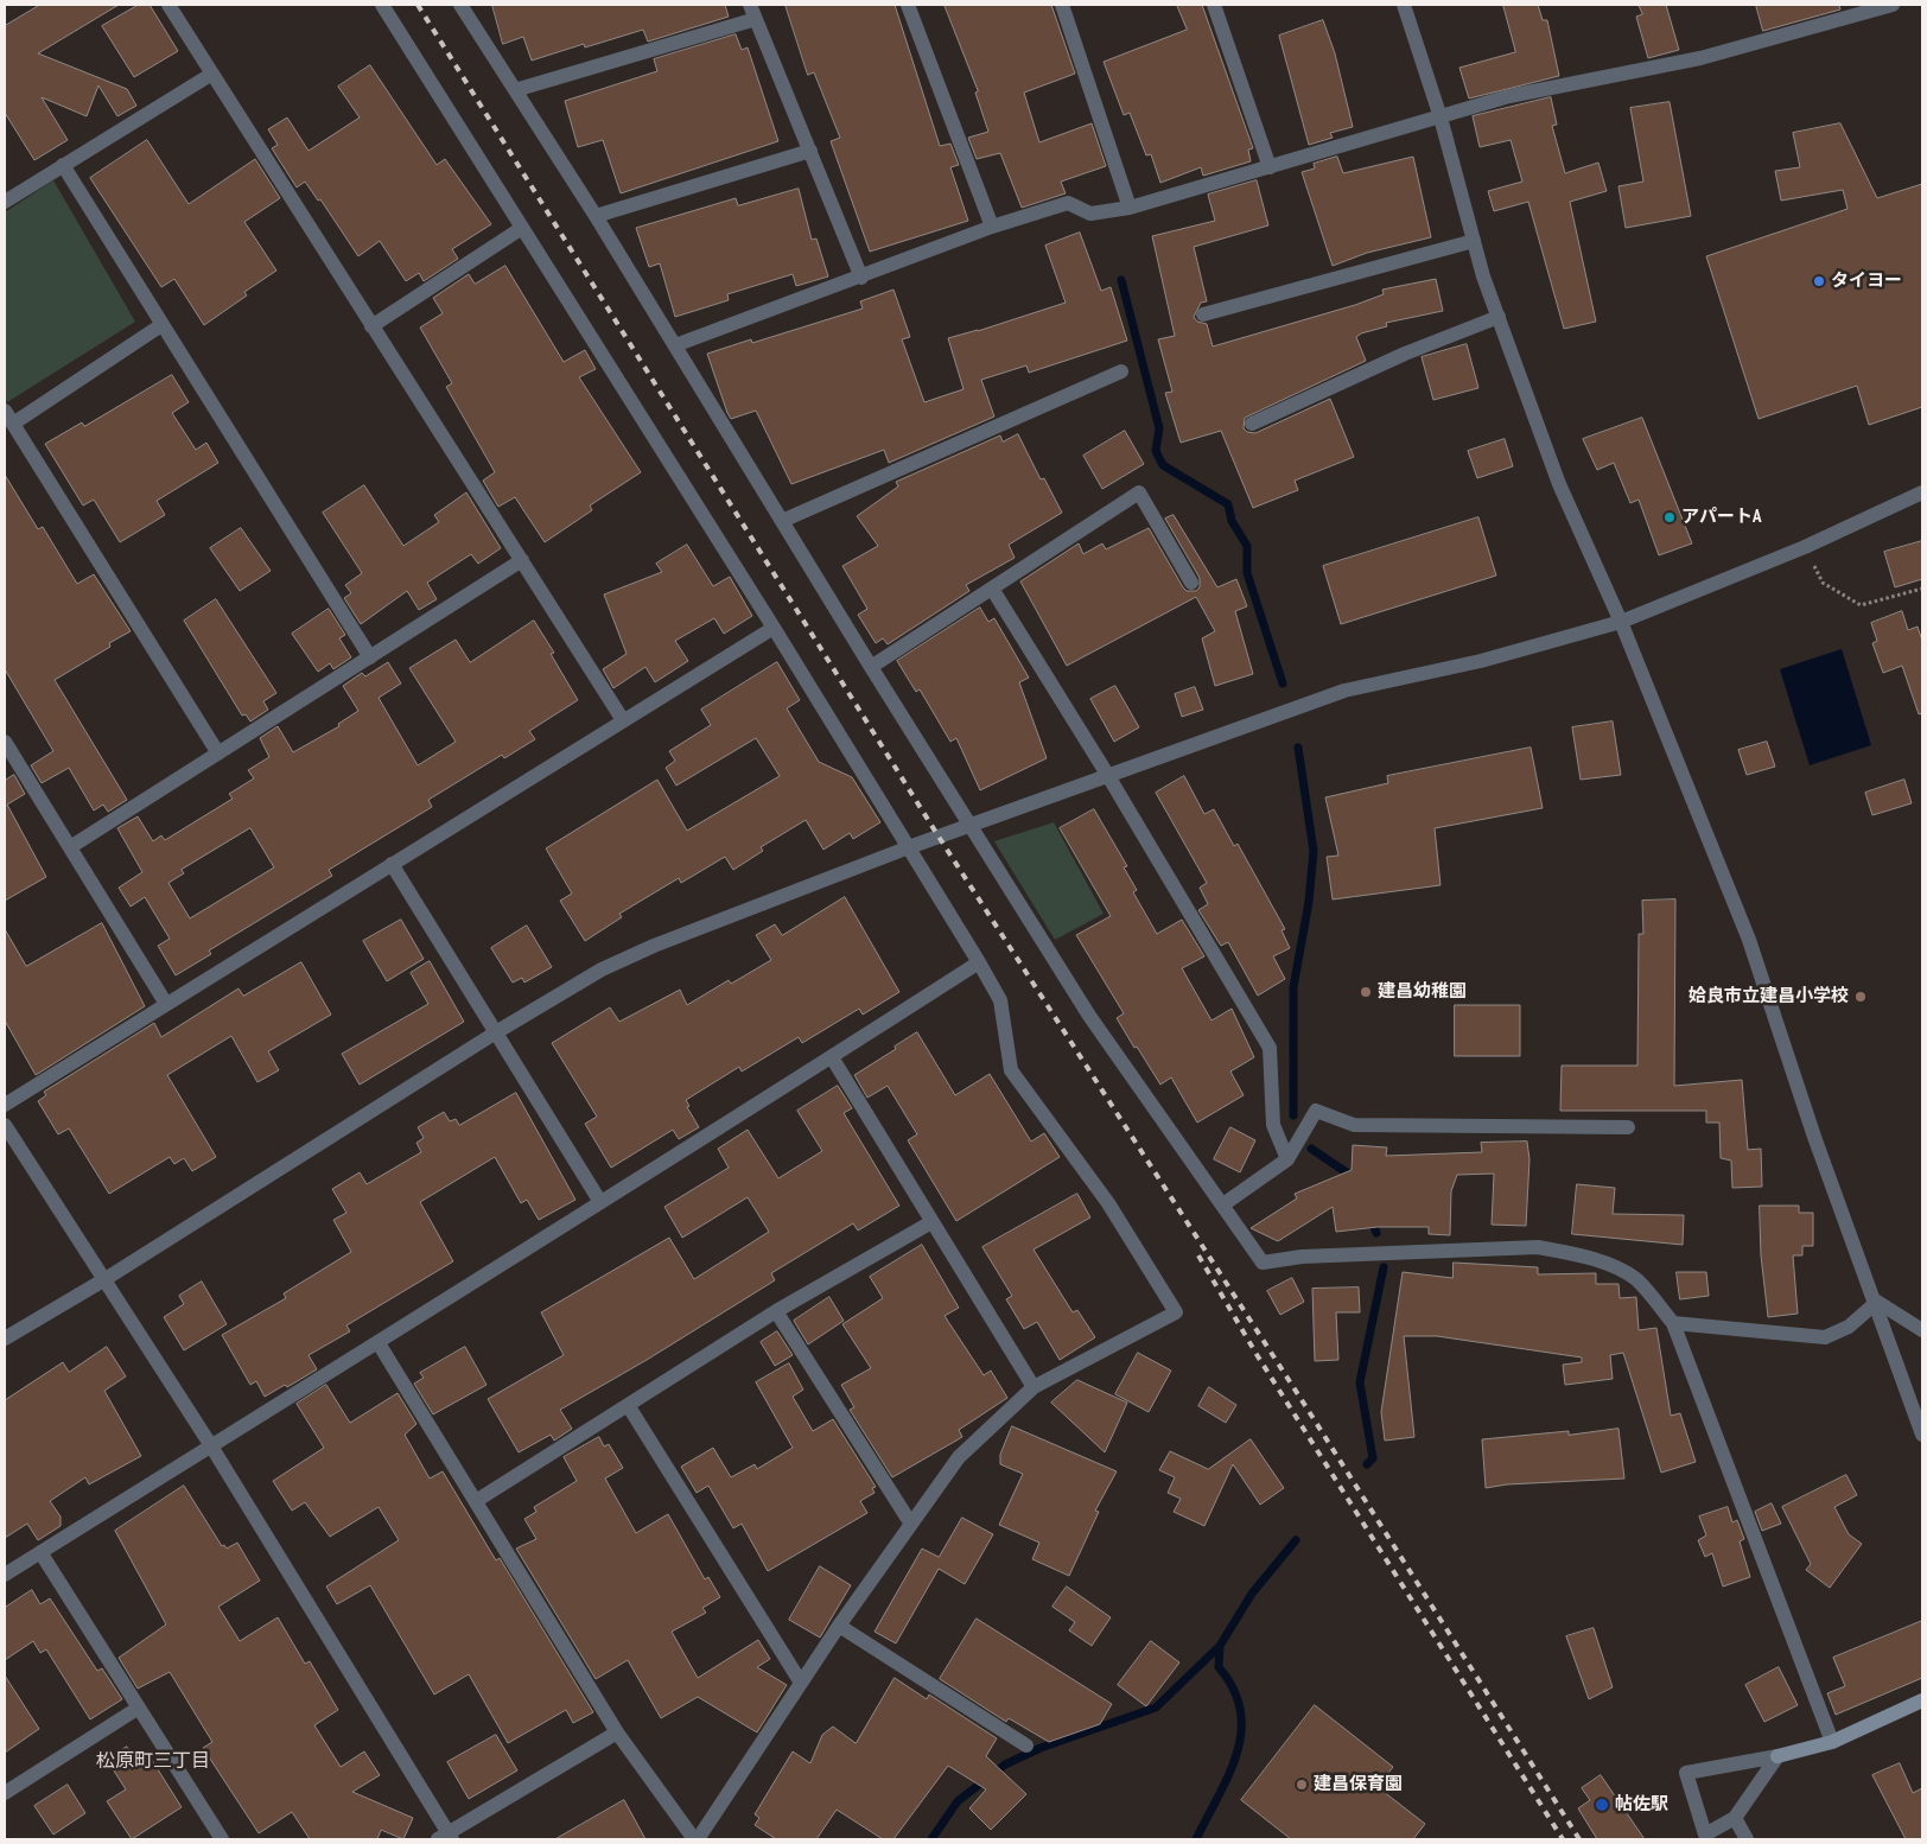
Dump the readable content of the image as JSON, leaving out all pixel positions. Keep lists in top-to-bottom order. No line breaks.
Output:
{"districts":["松原町三丁目"],"places":["タイヨー","アパートA","建昌幼稚園","姶良市立建昌小学校","建昌保育園","帖佐駅"]}
